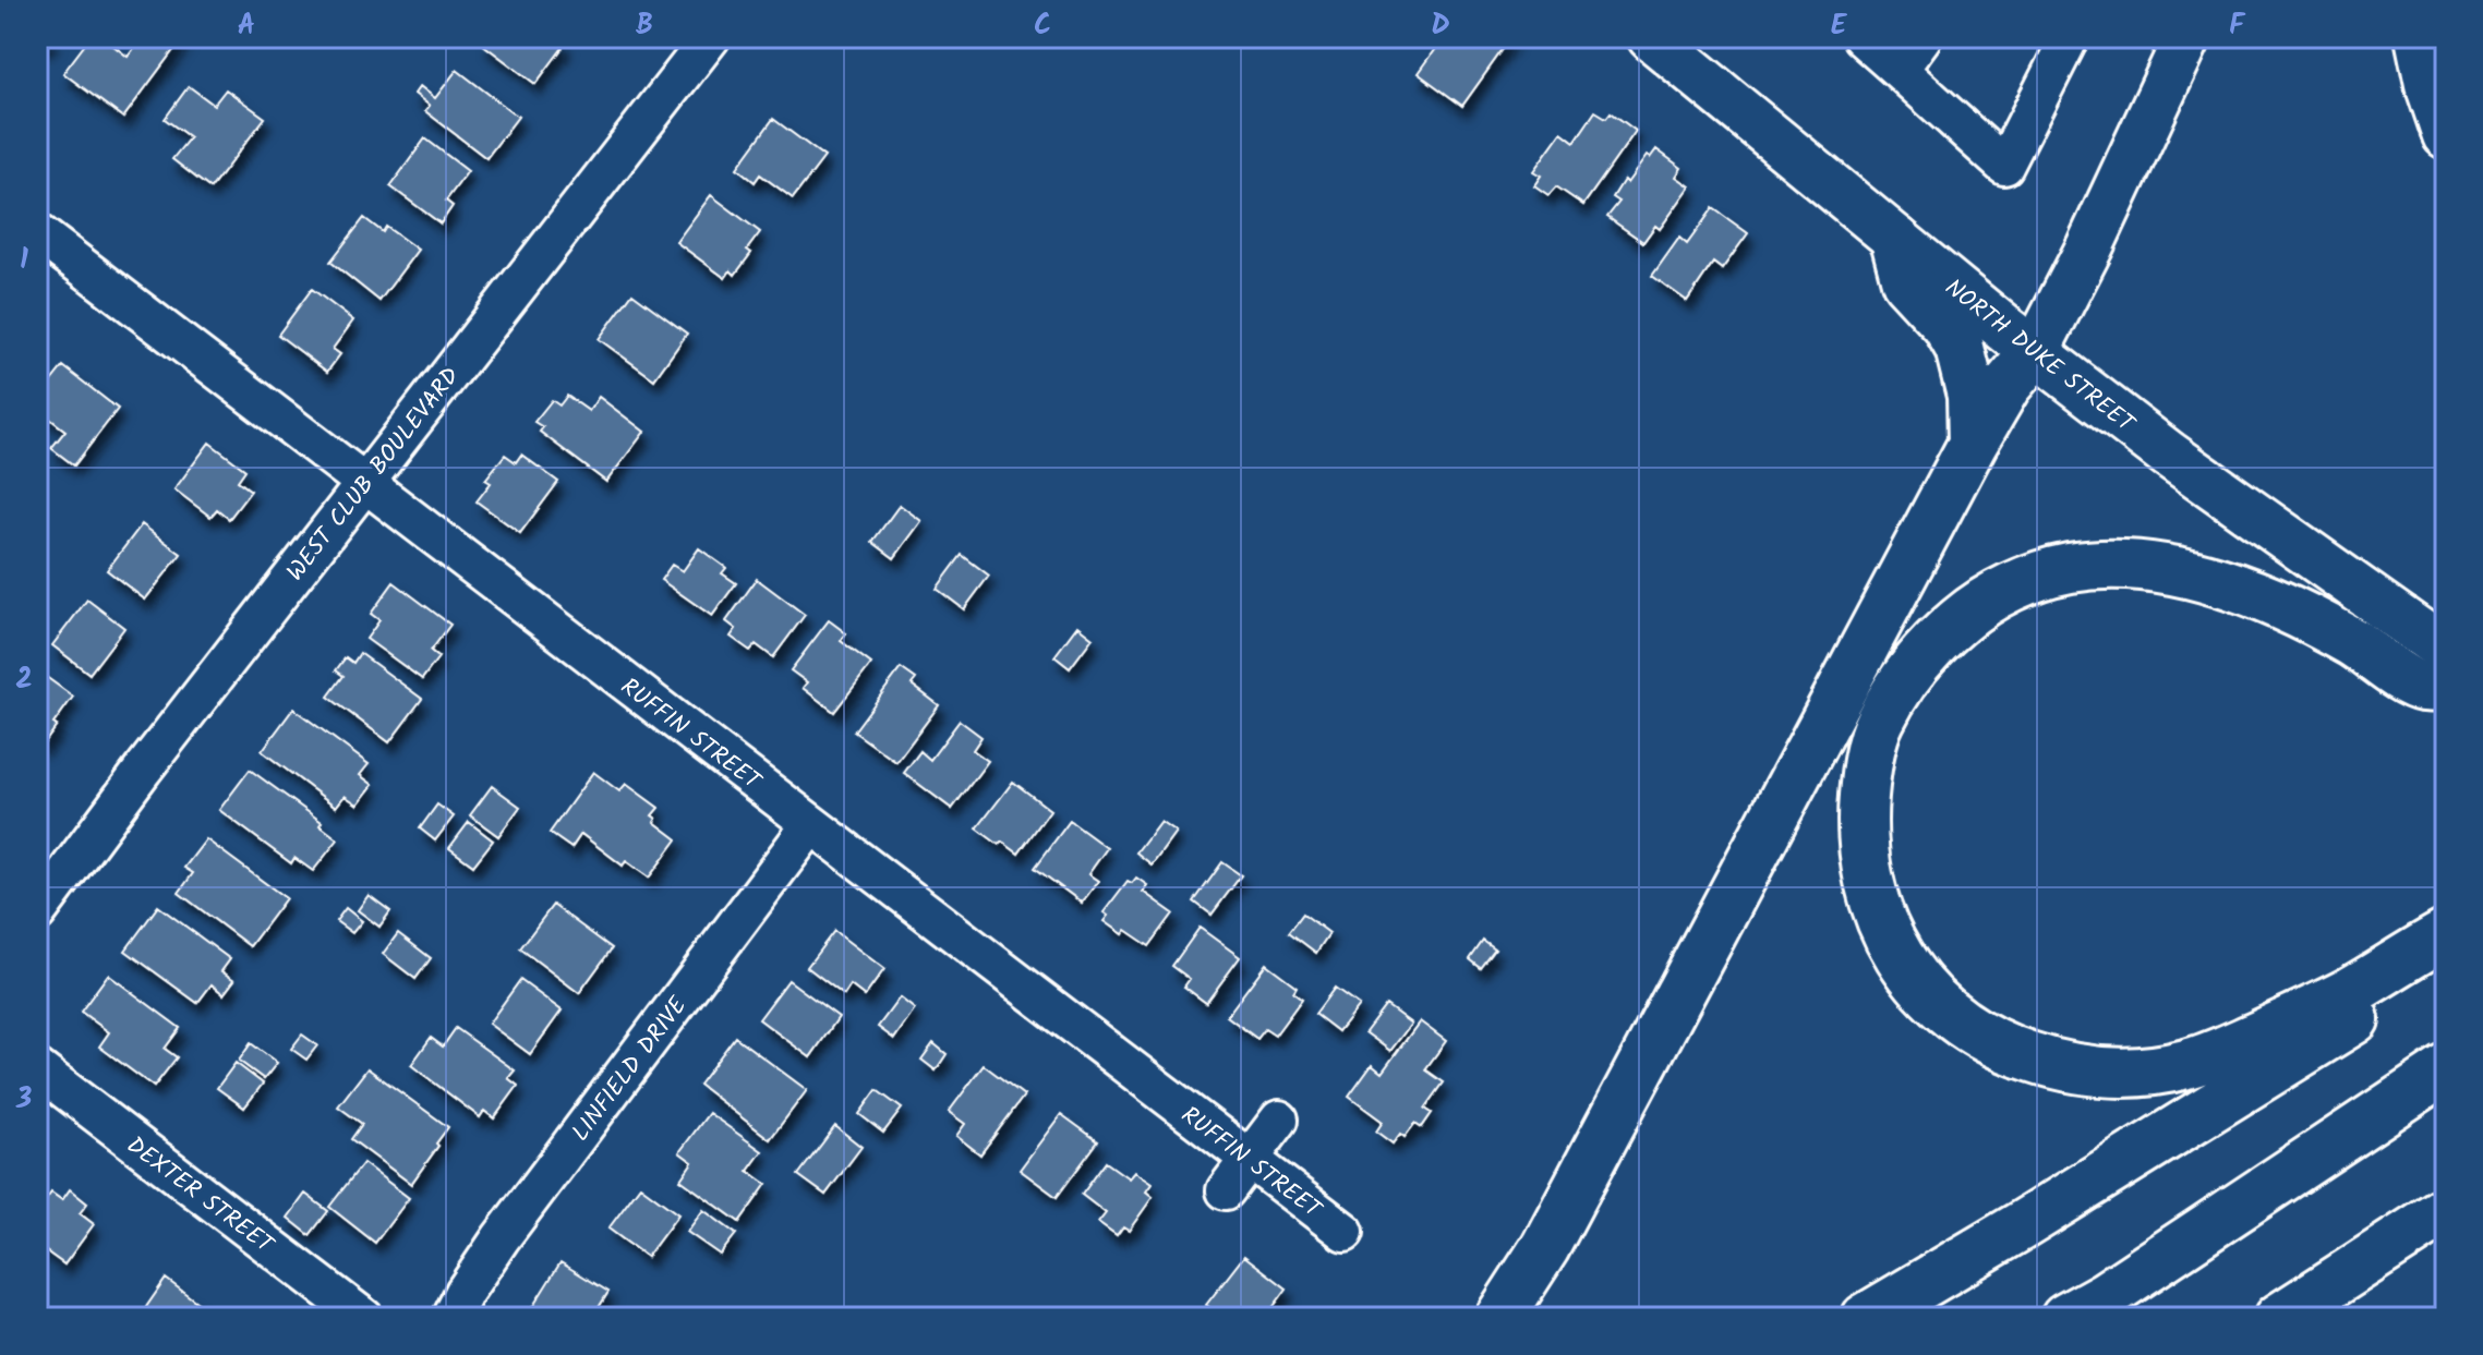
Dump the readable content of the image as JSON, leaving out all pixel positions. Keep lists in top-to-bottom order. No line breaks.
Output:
{"streets":{"main road":["NORTH DUKE STREET"],"street":["WEST CLUB BOULEVARD","RUFFIN STREET","LINFIELD DRIVE","DEXTER STREET"]},"crossings":[["WEST CLUB BOULEVARD","RUFFIN STREET"],["RUFFIN STREET","LINFIELD DRIVE"]],"grid":{"columns":["A","B","C","D","E","F"],"rows":["1","2","3"]}}
